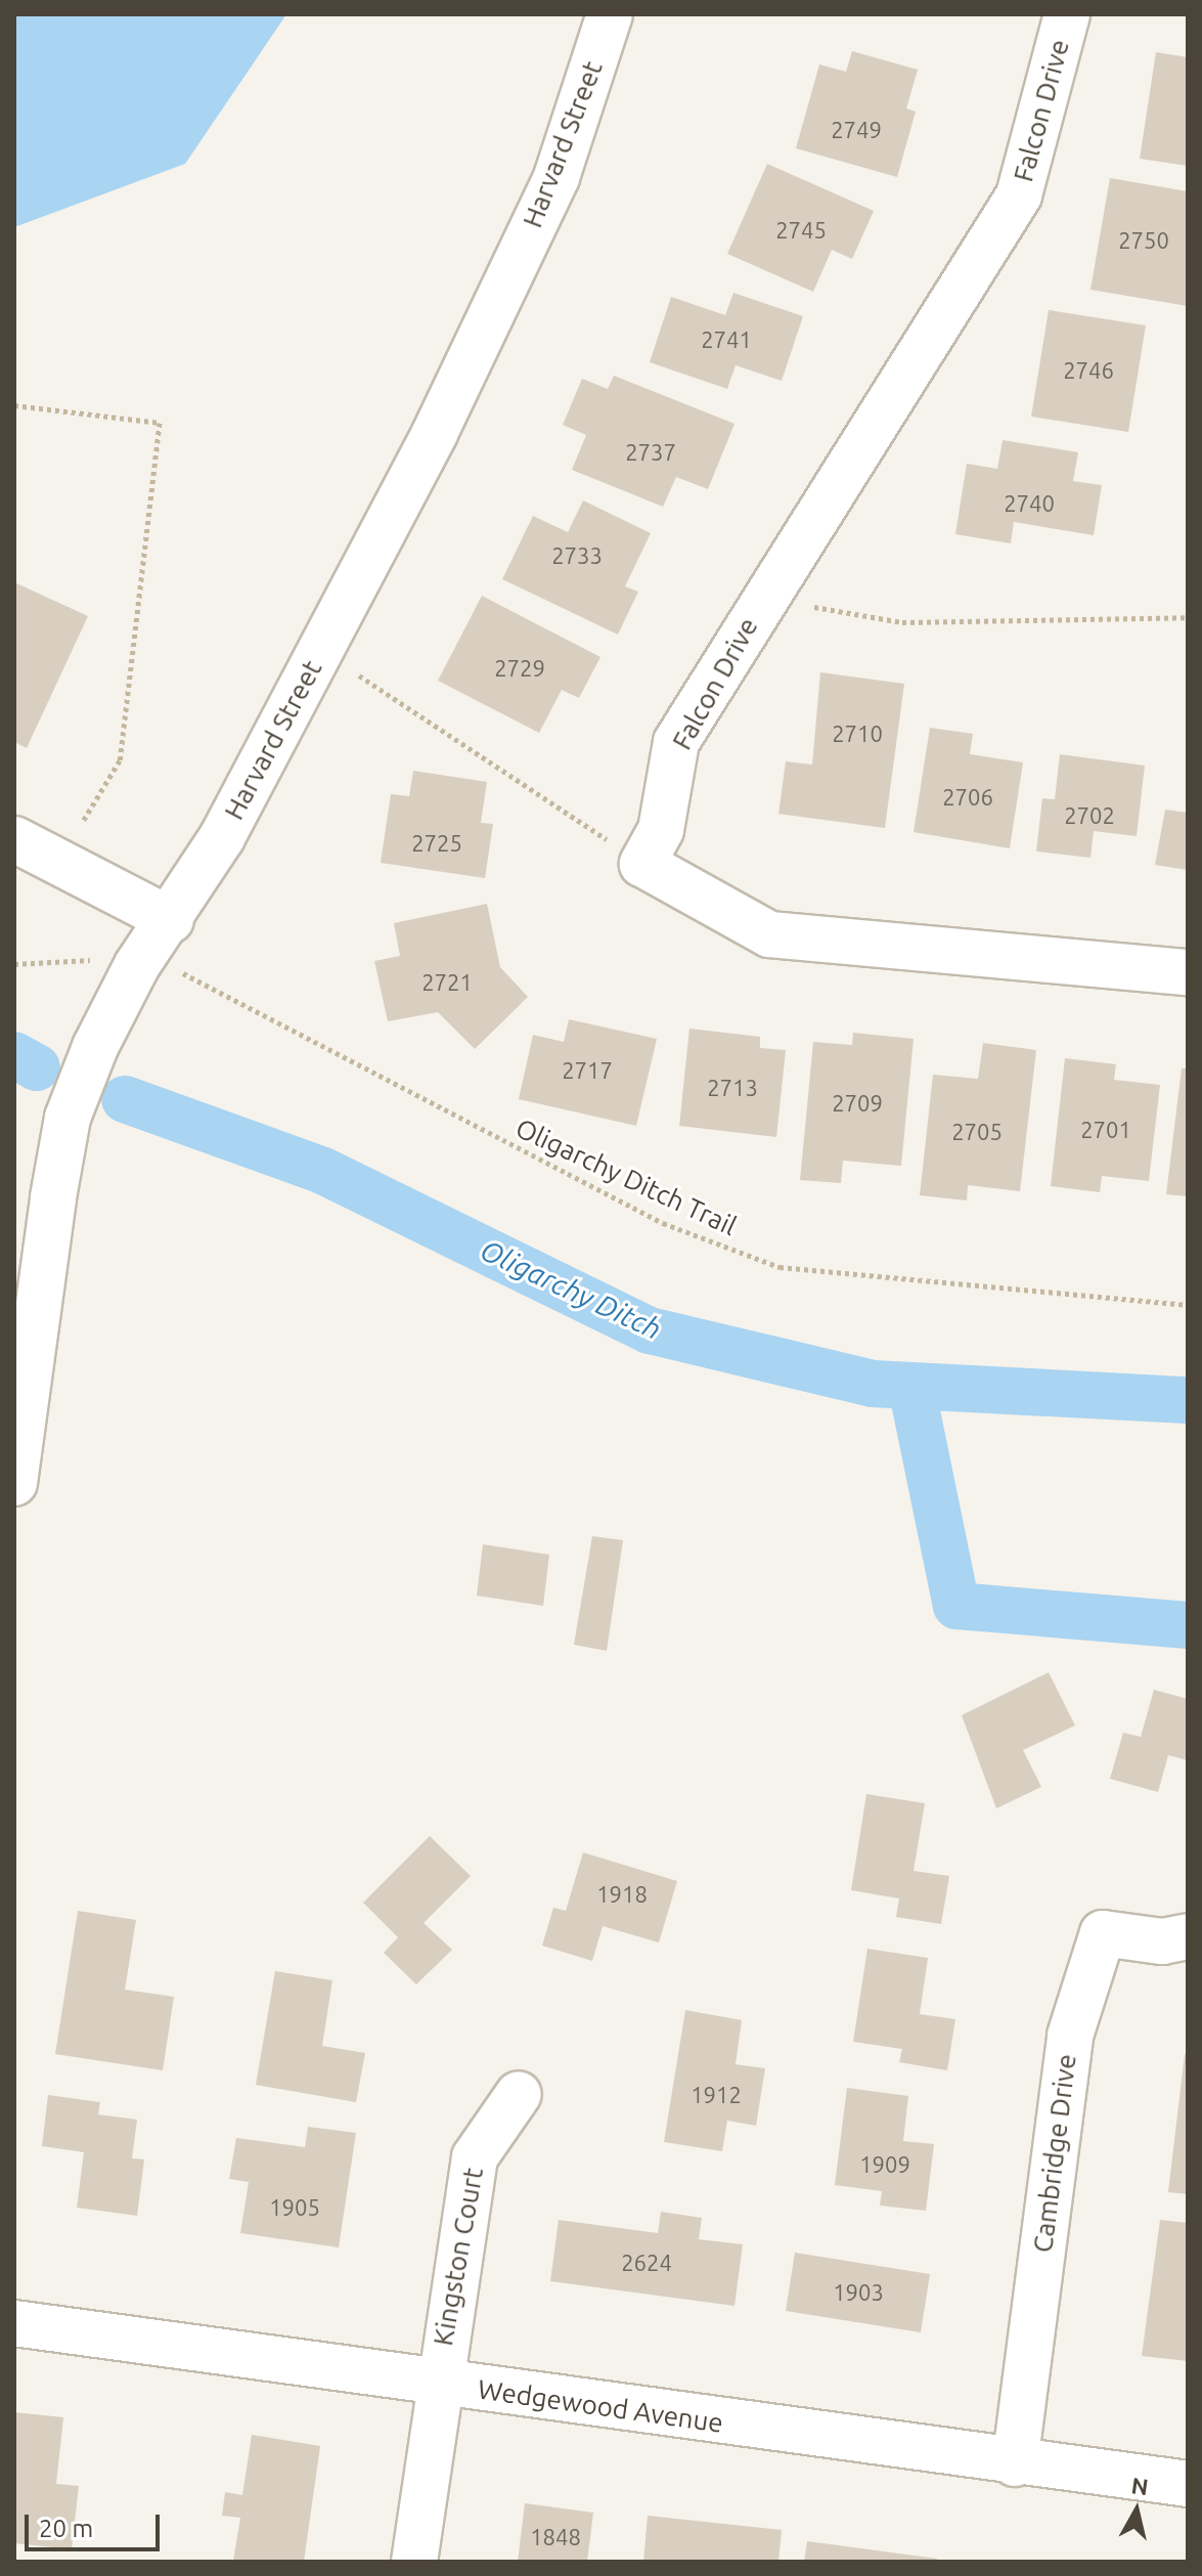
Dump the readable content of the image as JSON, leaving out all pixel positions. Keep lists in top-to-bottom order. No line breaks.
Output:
{"streets":{"street":["Falcon Drive","Harvard Street","Cambridge Drive","Kingston Court","Wedgewood Avenue"],"path":["Oligarchy Ditch Trail"]},"crossings":[["Cambridge Drive","Wedgewood Avenue"],["Kingston Court","Wedgewood Avenue"]],"water":["Oligarchy Ditch"],"house_numbers":["2749","2745","2750","2741","2746","2737","2740","2733","2729","2710","2706","2702","2725","2721","2717","2713","2709","2701","2705","1918","1912","1909","1905","2624","1903","1848"],"scale_bar":"20 m","north":"top"}
